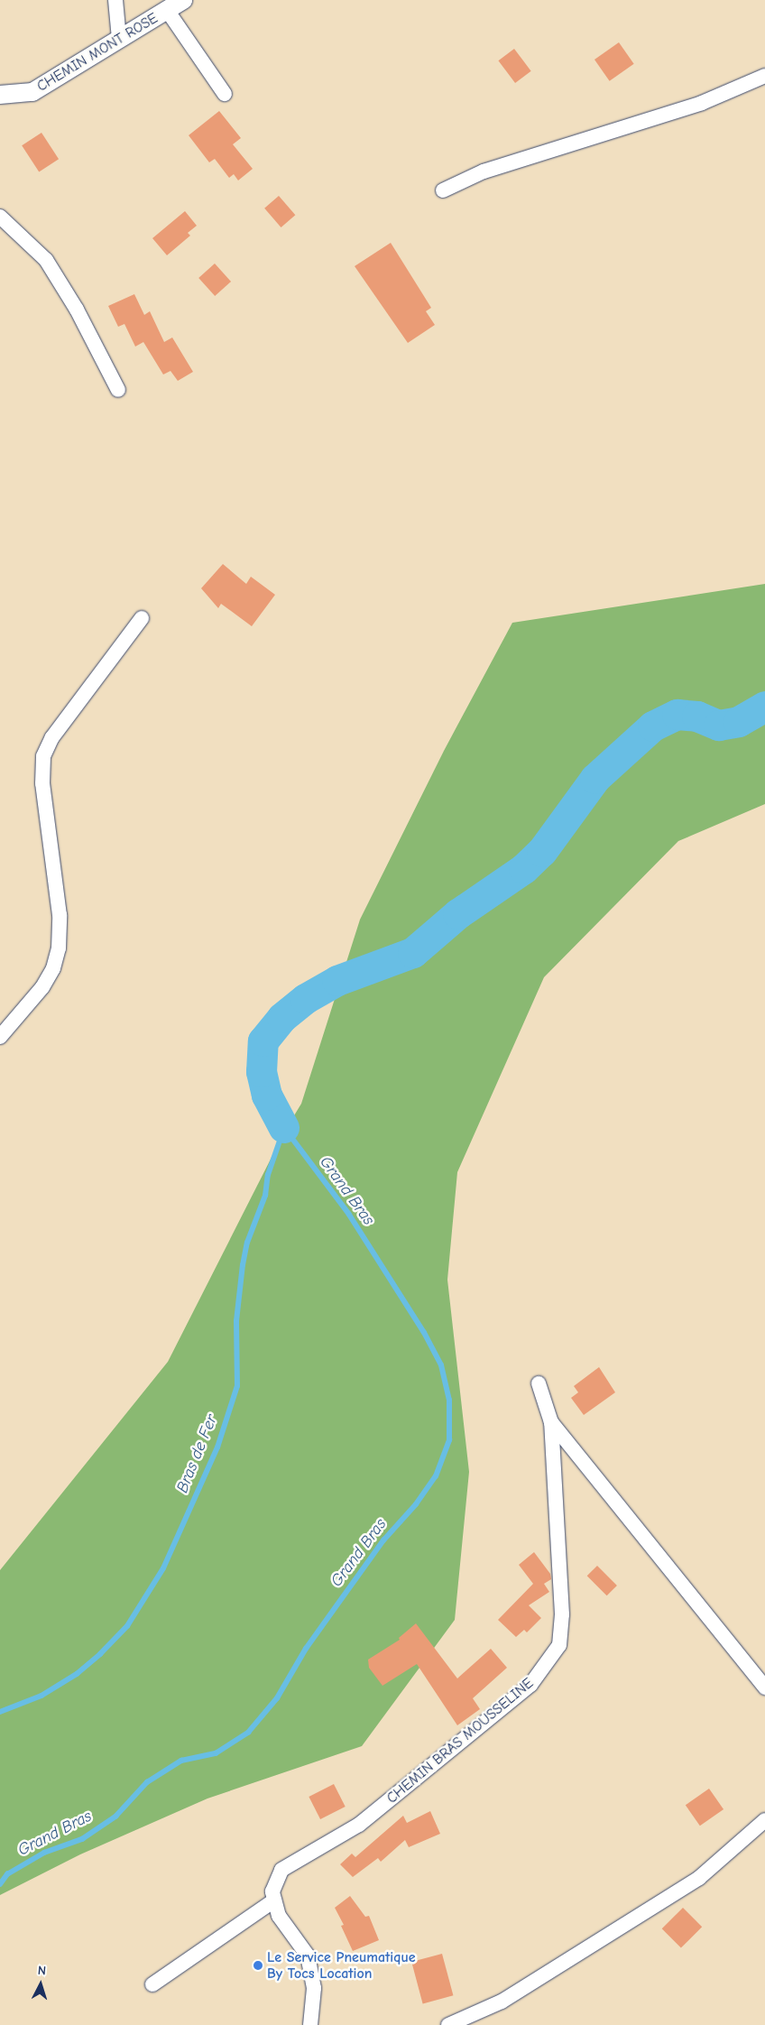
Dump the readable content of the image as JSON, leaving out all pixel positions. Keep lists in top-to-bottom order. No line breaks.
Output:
{"streets":{"street":["CHEMIN MONT ROSE","CHEMIN BRAS MOUSSELINE"]},"water":["Grand Bras","Bras de Fer"],"places":["Le Service Pneumatique By Tocs Location"],"north":"top"}
